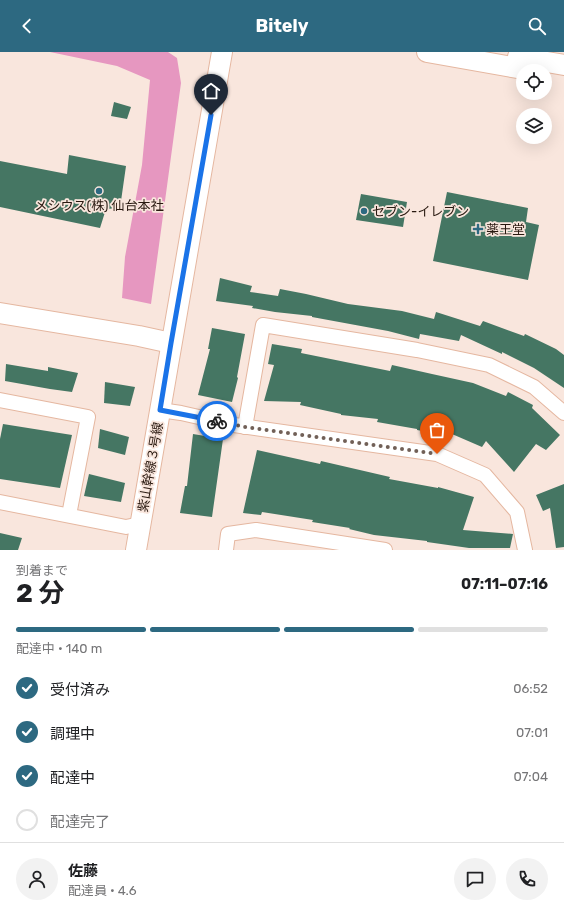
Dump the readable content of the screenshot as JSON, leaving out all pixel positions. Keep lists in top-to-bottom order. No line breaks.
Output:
{"streets":{"street":["紫山幹線３号線"]},"places":{"other":["メシウス(株) 仙台本社","セブン-イレブン"],"health":["薬王堂"]},"page":{"header":"Bitely","heading":["2 分","到着まで","07:11–07:16"],"panel":["佐藤","配達員 · 4.6"],"bar":"配達中 · 140 m","list":[["受付済み","06:52"],["調理中","07:01"],["配達中","07:04"],"配達完了"]}}
